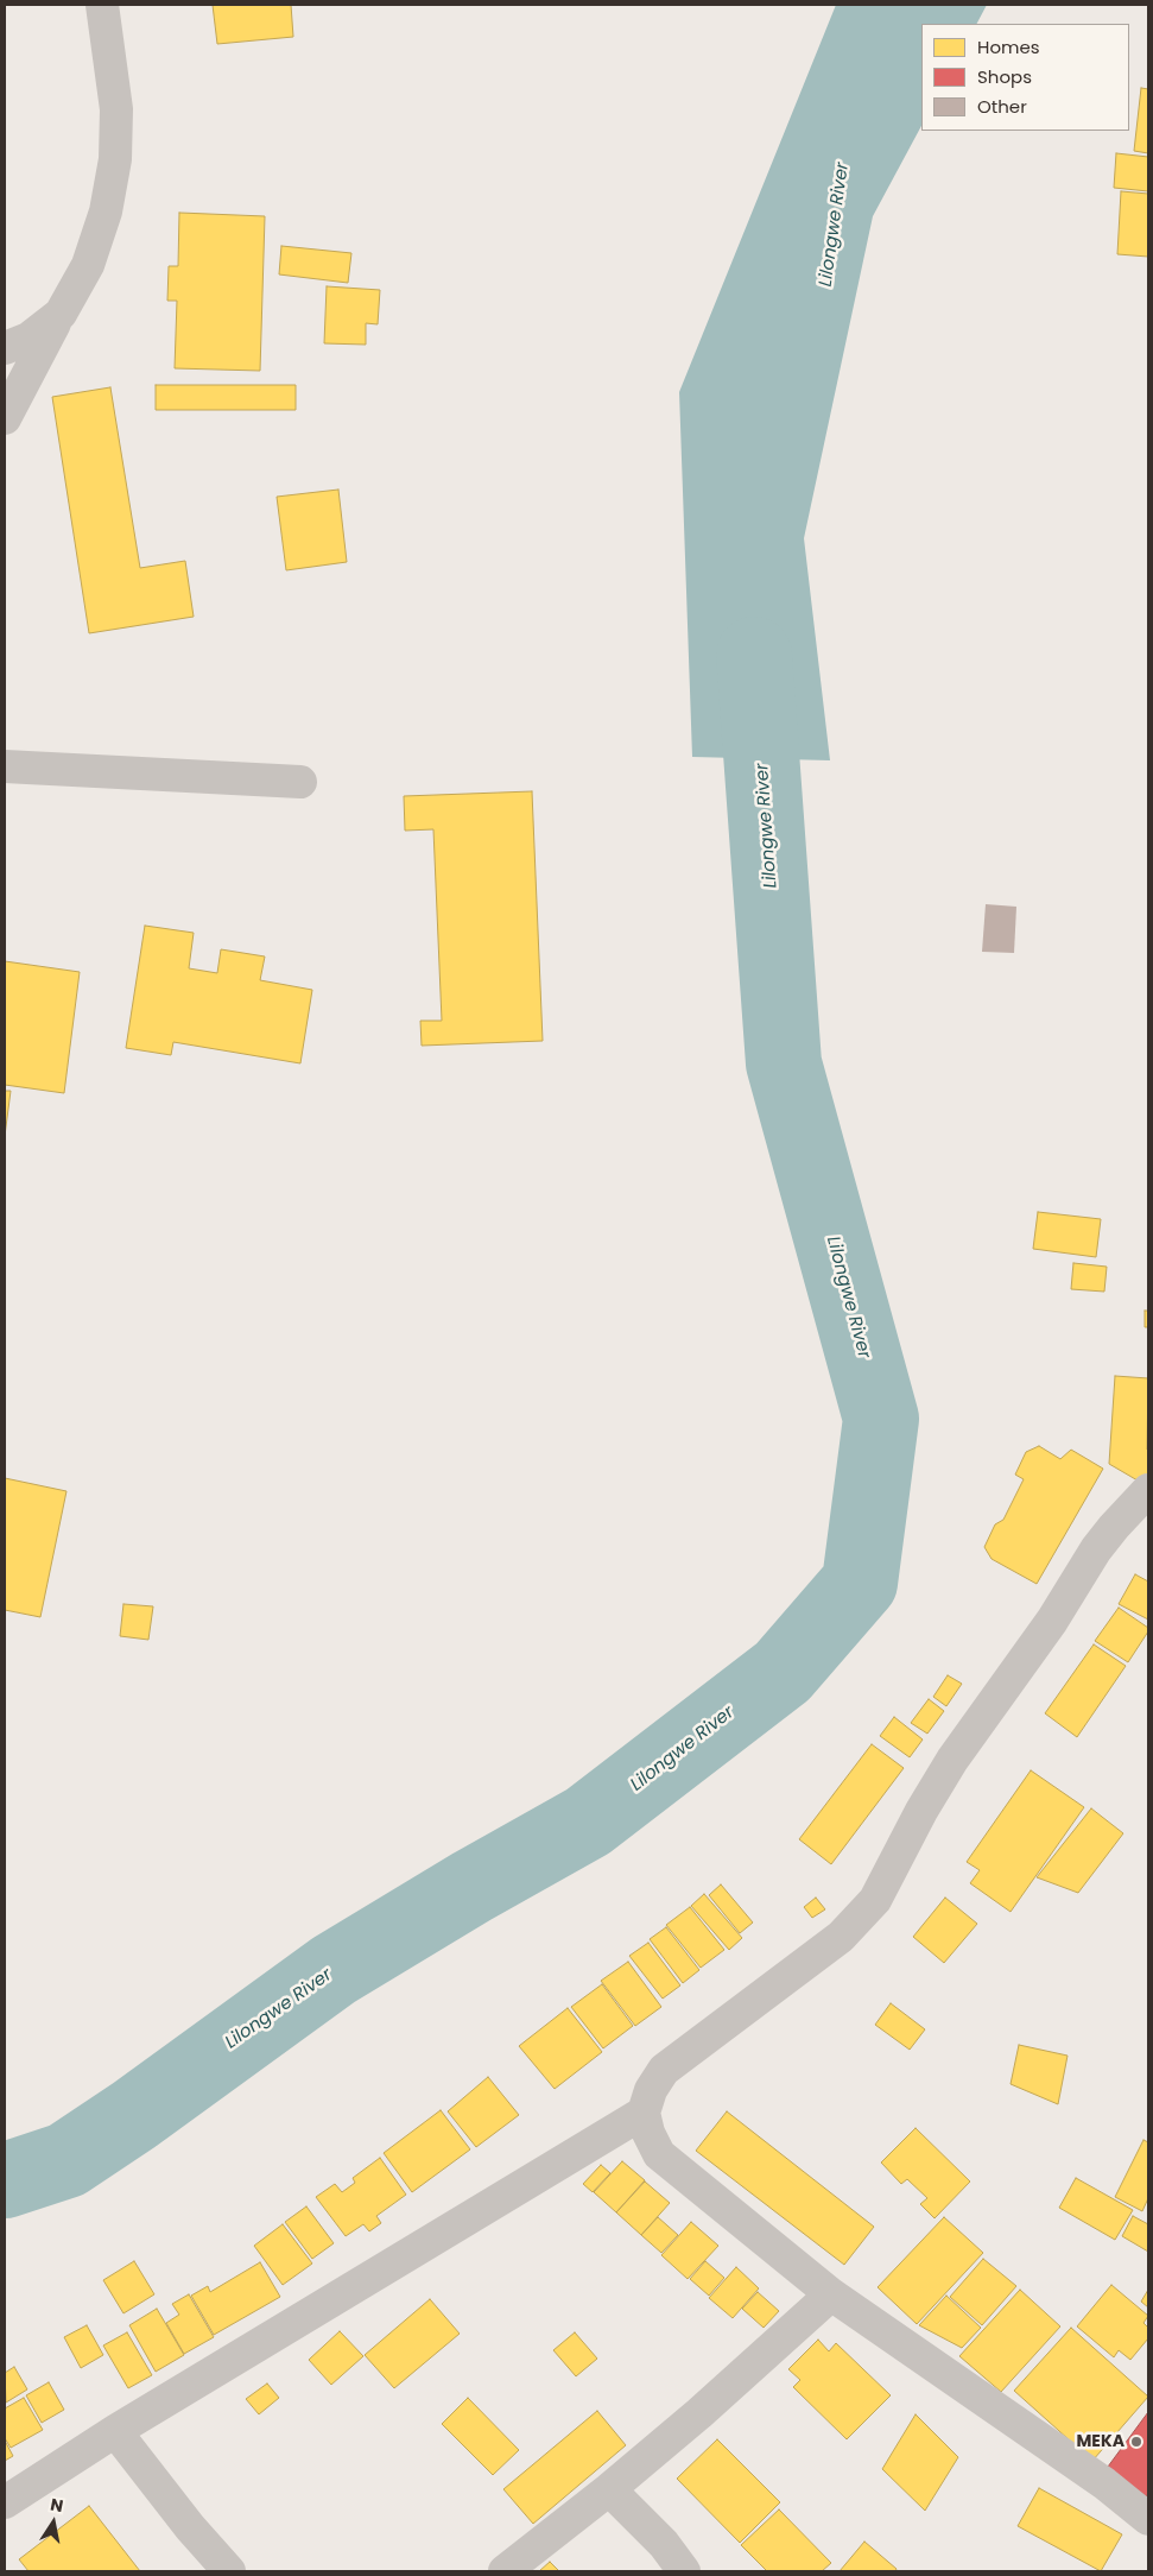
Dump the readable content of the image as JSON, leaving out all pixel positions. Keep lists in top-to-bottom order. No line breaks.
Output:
{"water":["Lilongwe River"],"places":["MEKA"],"legend":["Homes","Shops","Other"],"north":"top"}
